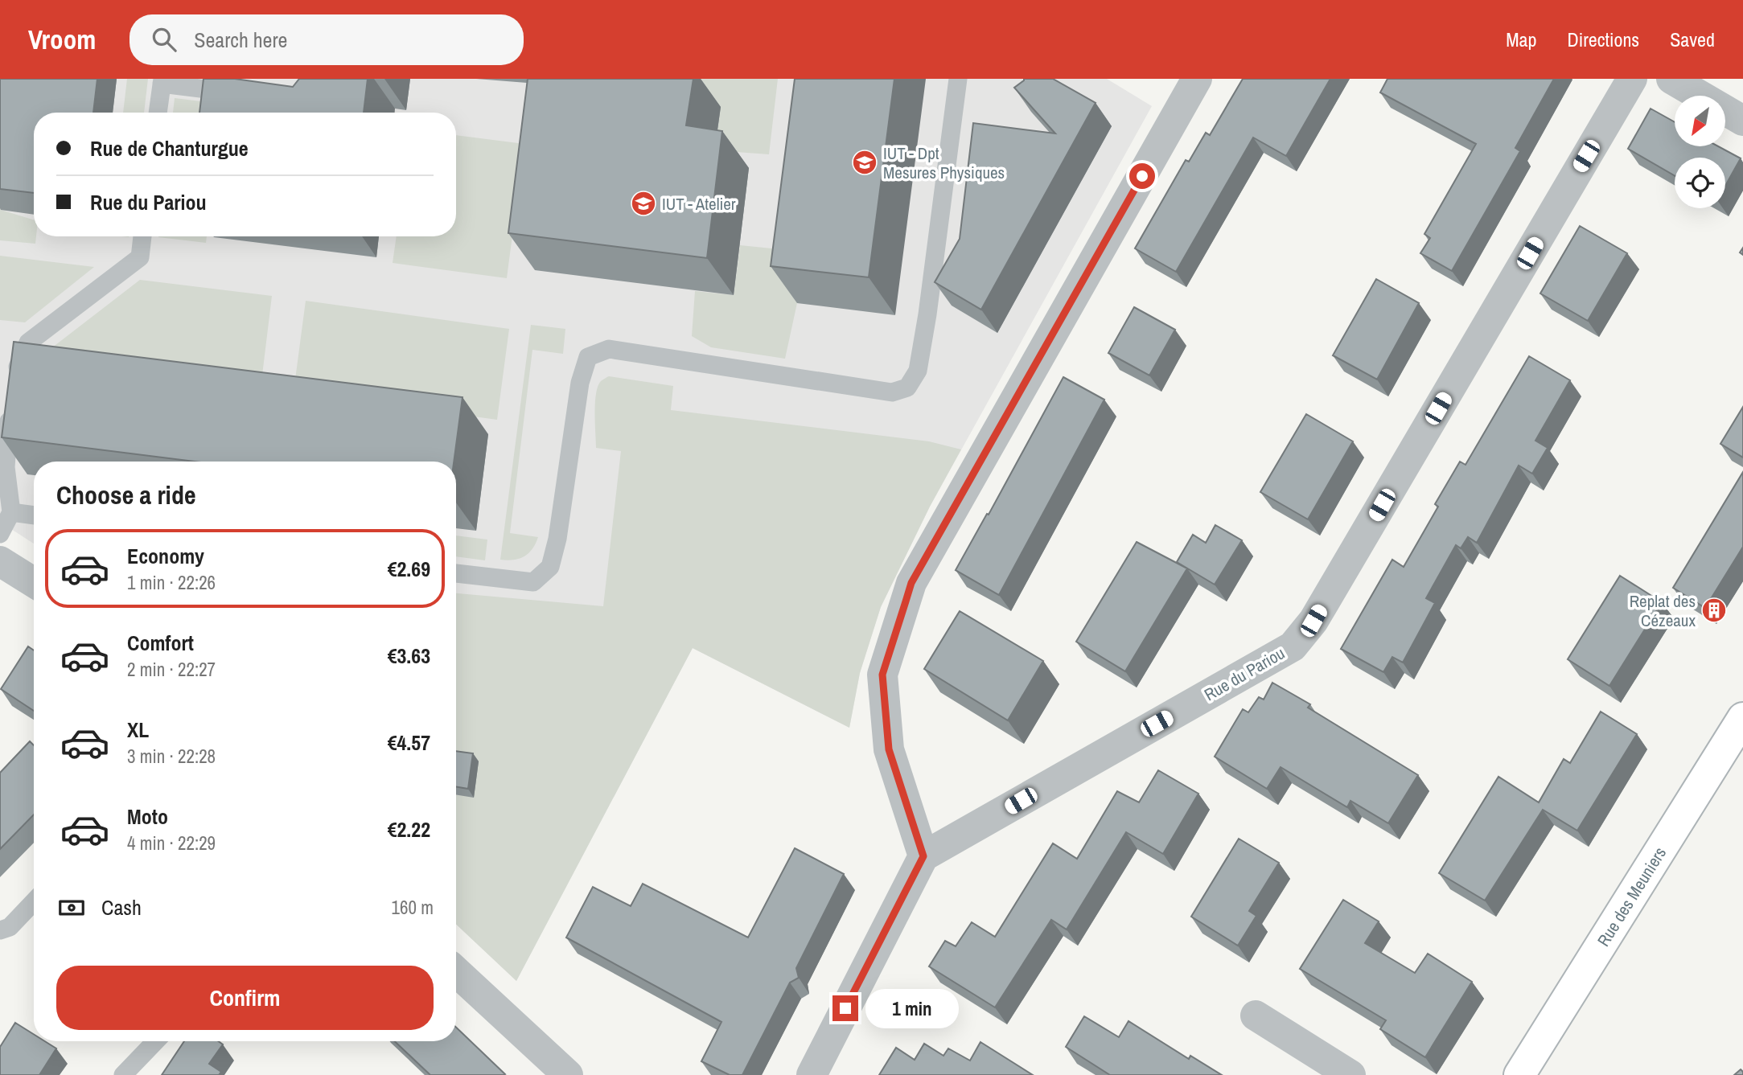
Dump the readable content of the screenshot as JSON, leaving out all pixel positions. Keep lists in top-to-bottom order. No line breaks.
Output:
{"streets":{"main road":["Rue des Meuniers"],"street":["Rue du Pariou"]},"places":{"school or university":["IUT - Dpt Mesures Physiques","IUT - Atelier"],"building":["Replat des Cézeaux"]},"north":"bottom left","page":{"header":"Vroom","search":"Search here","nav":["Map","Directions","Saved"],"banner":["Rue de Chanturgue","Rue du Pariou"],"heading":"Choose a ride","list":[{"name":"Economy","note":"1 min · 22:26","value":"€2.69"},{"name":"Comfort","note":"2 min · 22:27","value":"€3.63"},{"name":"XL","note":"3 min · 22:28","value":"€4.57"},{"name":"Moto","note":"4 min · 22:29","value":"€2.22"}],"pay":["Cash","160 m"],"buttons":"Confirm","bubble":"1 min"}}
